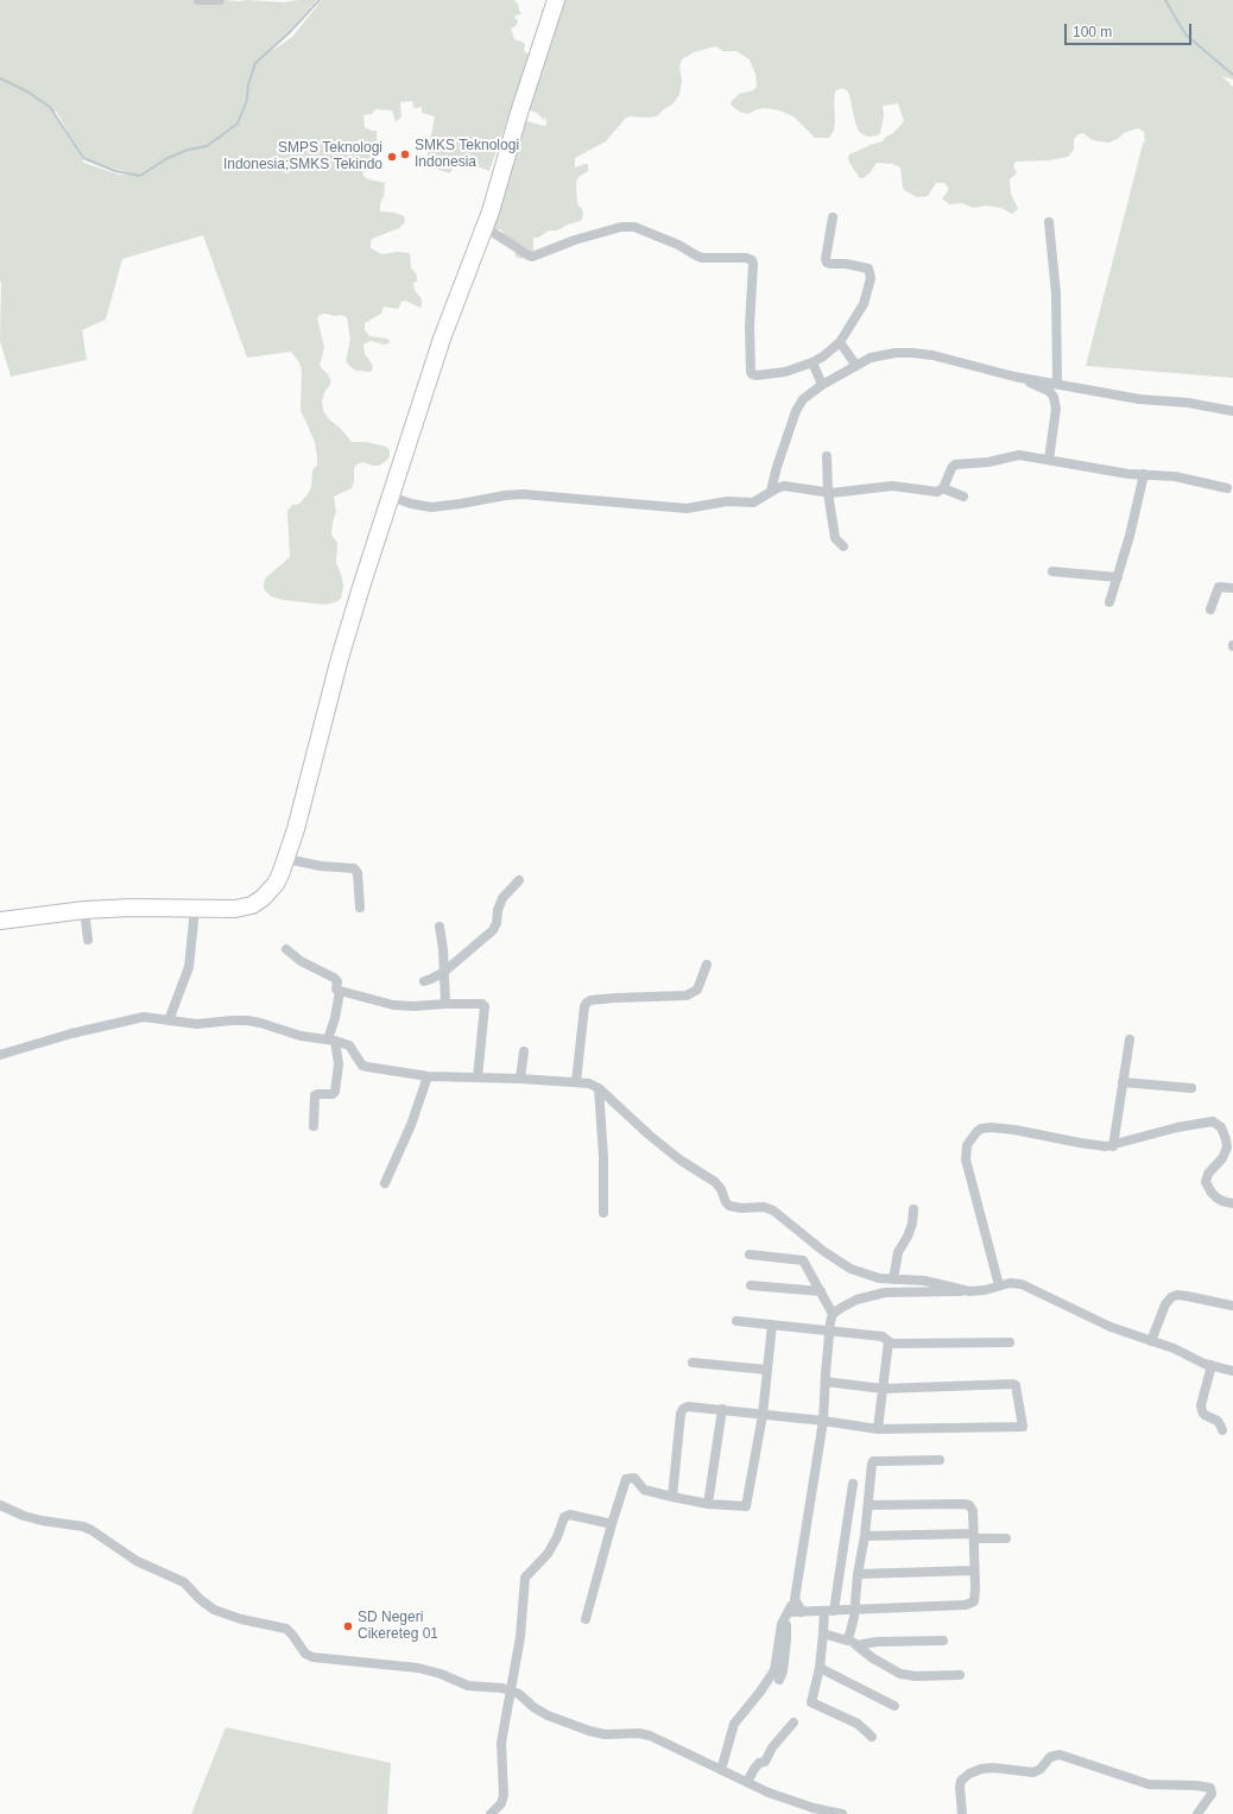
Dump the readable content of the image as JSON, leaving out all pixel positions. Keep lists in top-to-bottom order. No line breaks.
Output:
{"places":["SMKS Teknologi Indonesia","SMPS Teknologi Indonesia;SMKS Tekindo","SD Negeri Cikereteg 01"],"scale_bar":"100 m"}
